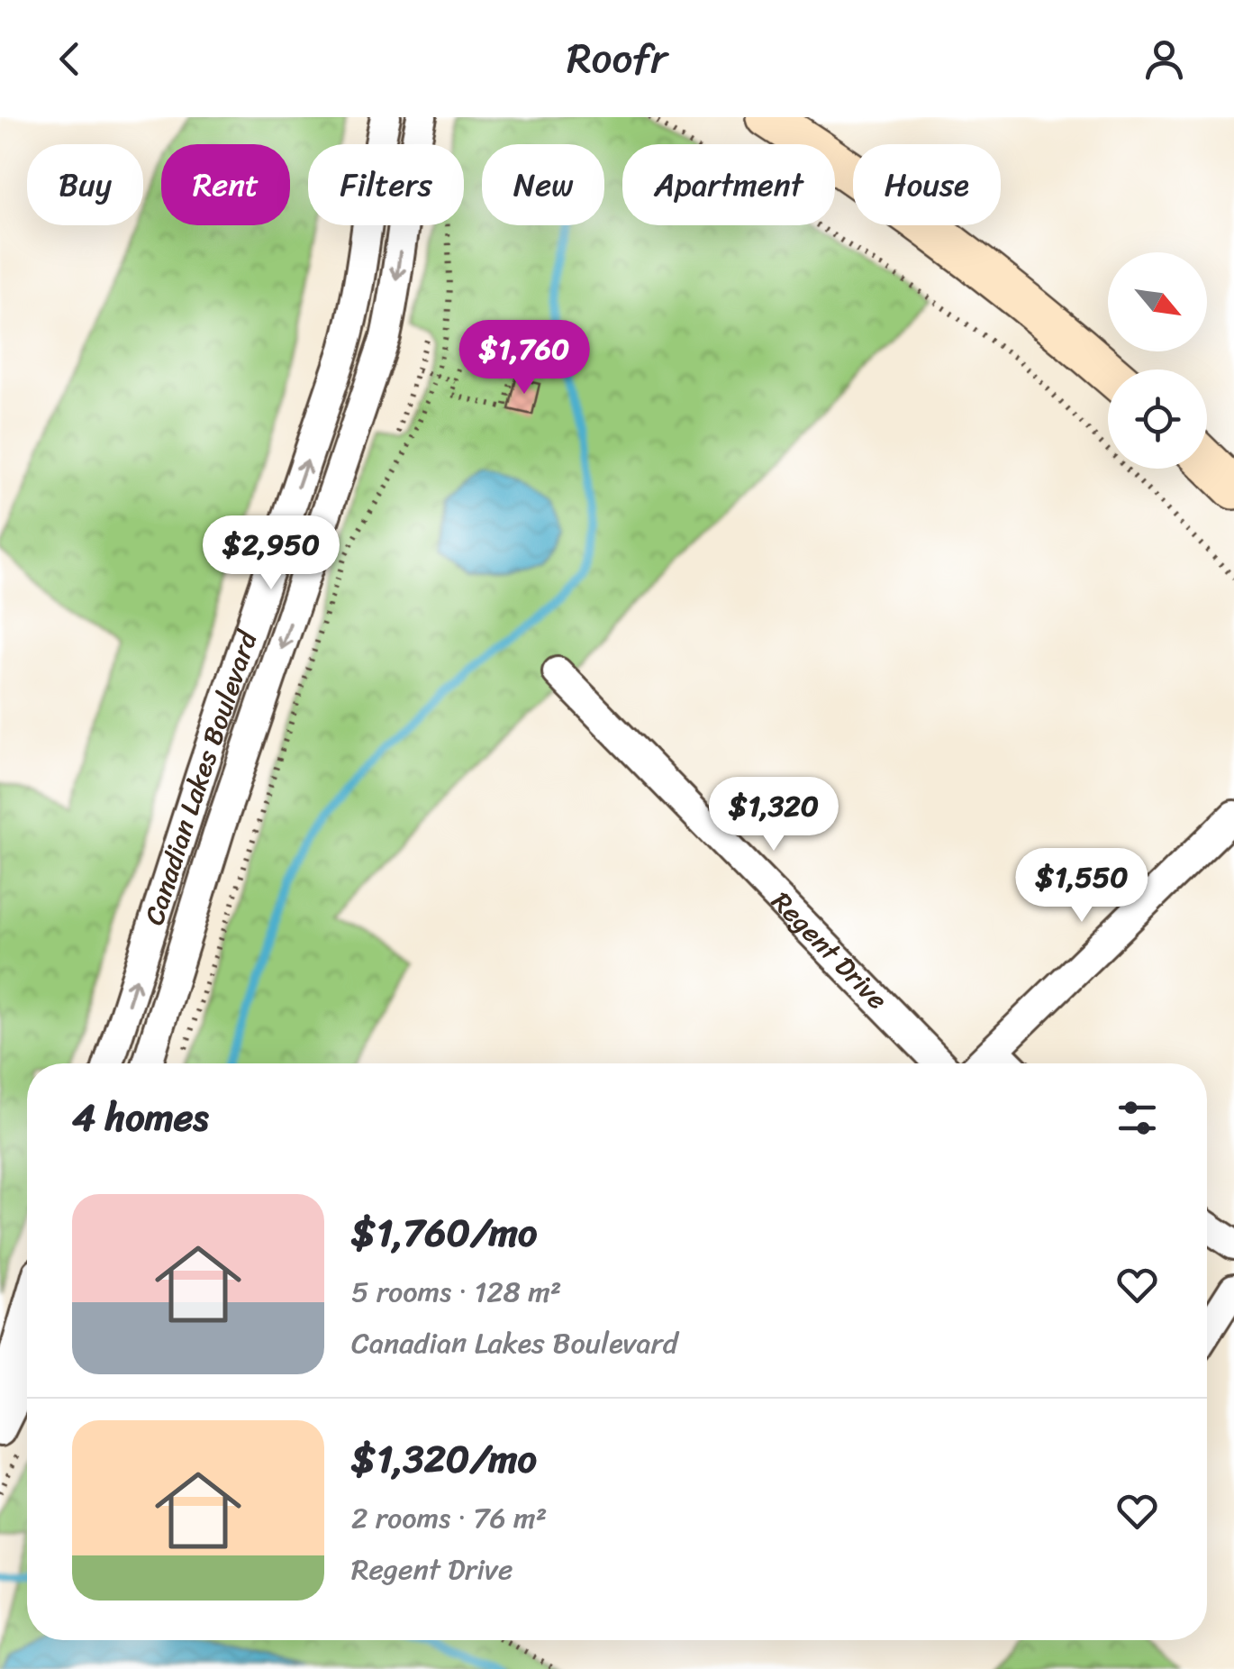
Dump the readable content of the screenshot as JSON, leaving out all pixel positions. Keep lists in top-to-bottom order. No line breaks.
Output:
{"streets":{"street":["Canadian Lakes Boulevard","Regent Drive"]},"north":"bottom right","page":{"header":"Roofr","chip":["Buy","Rent","Filters","New","Apartment","House"],"price":["$1,760","$2,950","$1,320","$1,550"],"heading":"4 homes","list":[{"name":"$1,760/mo","note":"5 rooms · 128 m² · Canadian Lakes Boulevard"},{"name":"$1,320/mo","note":"2 rooms · 76 m² · Regent Drive"}]}}
